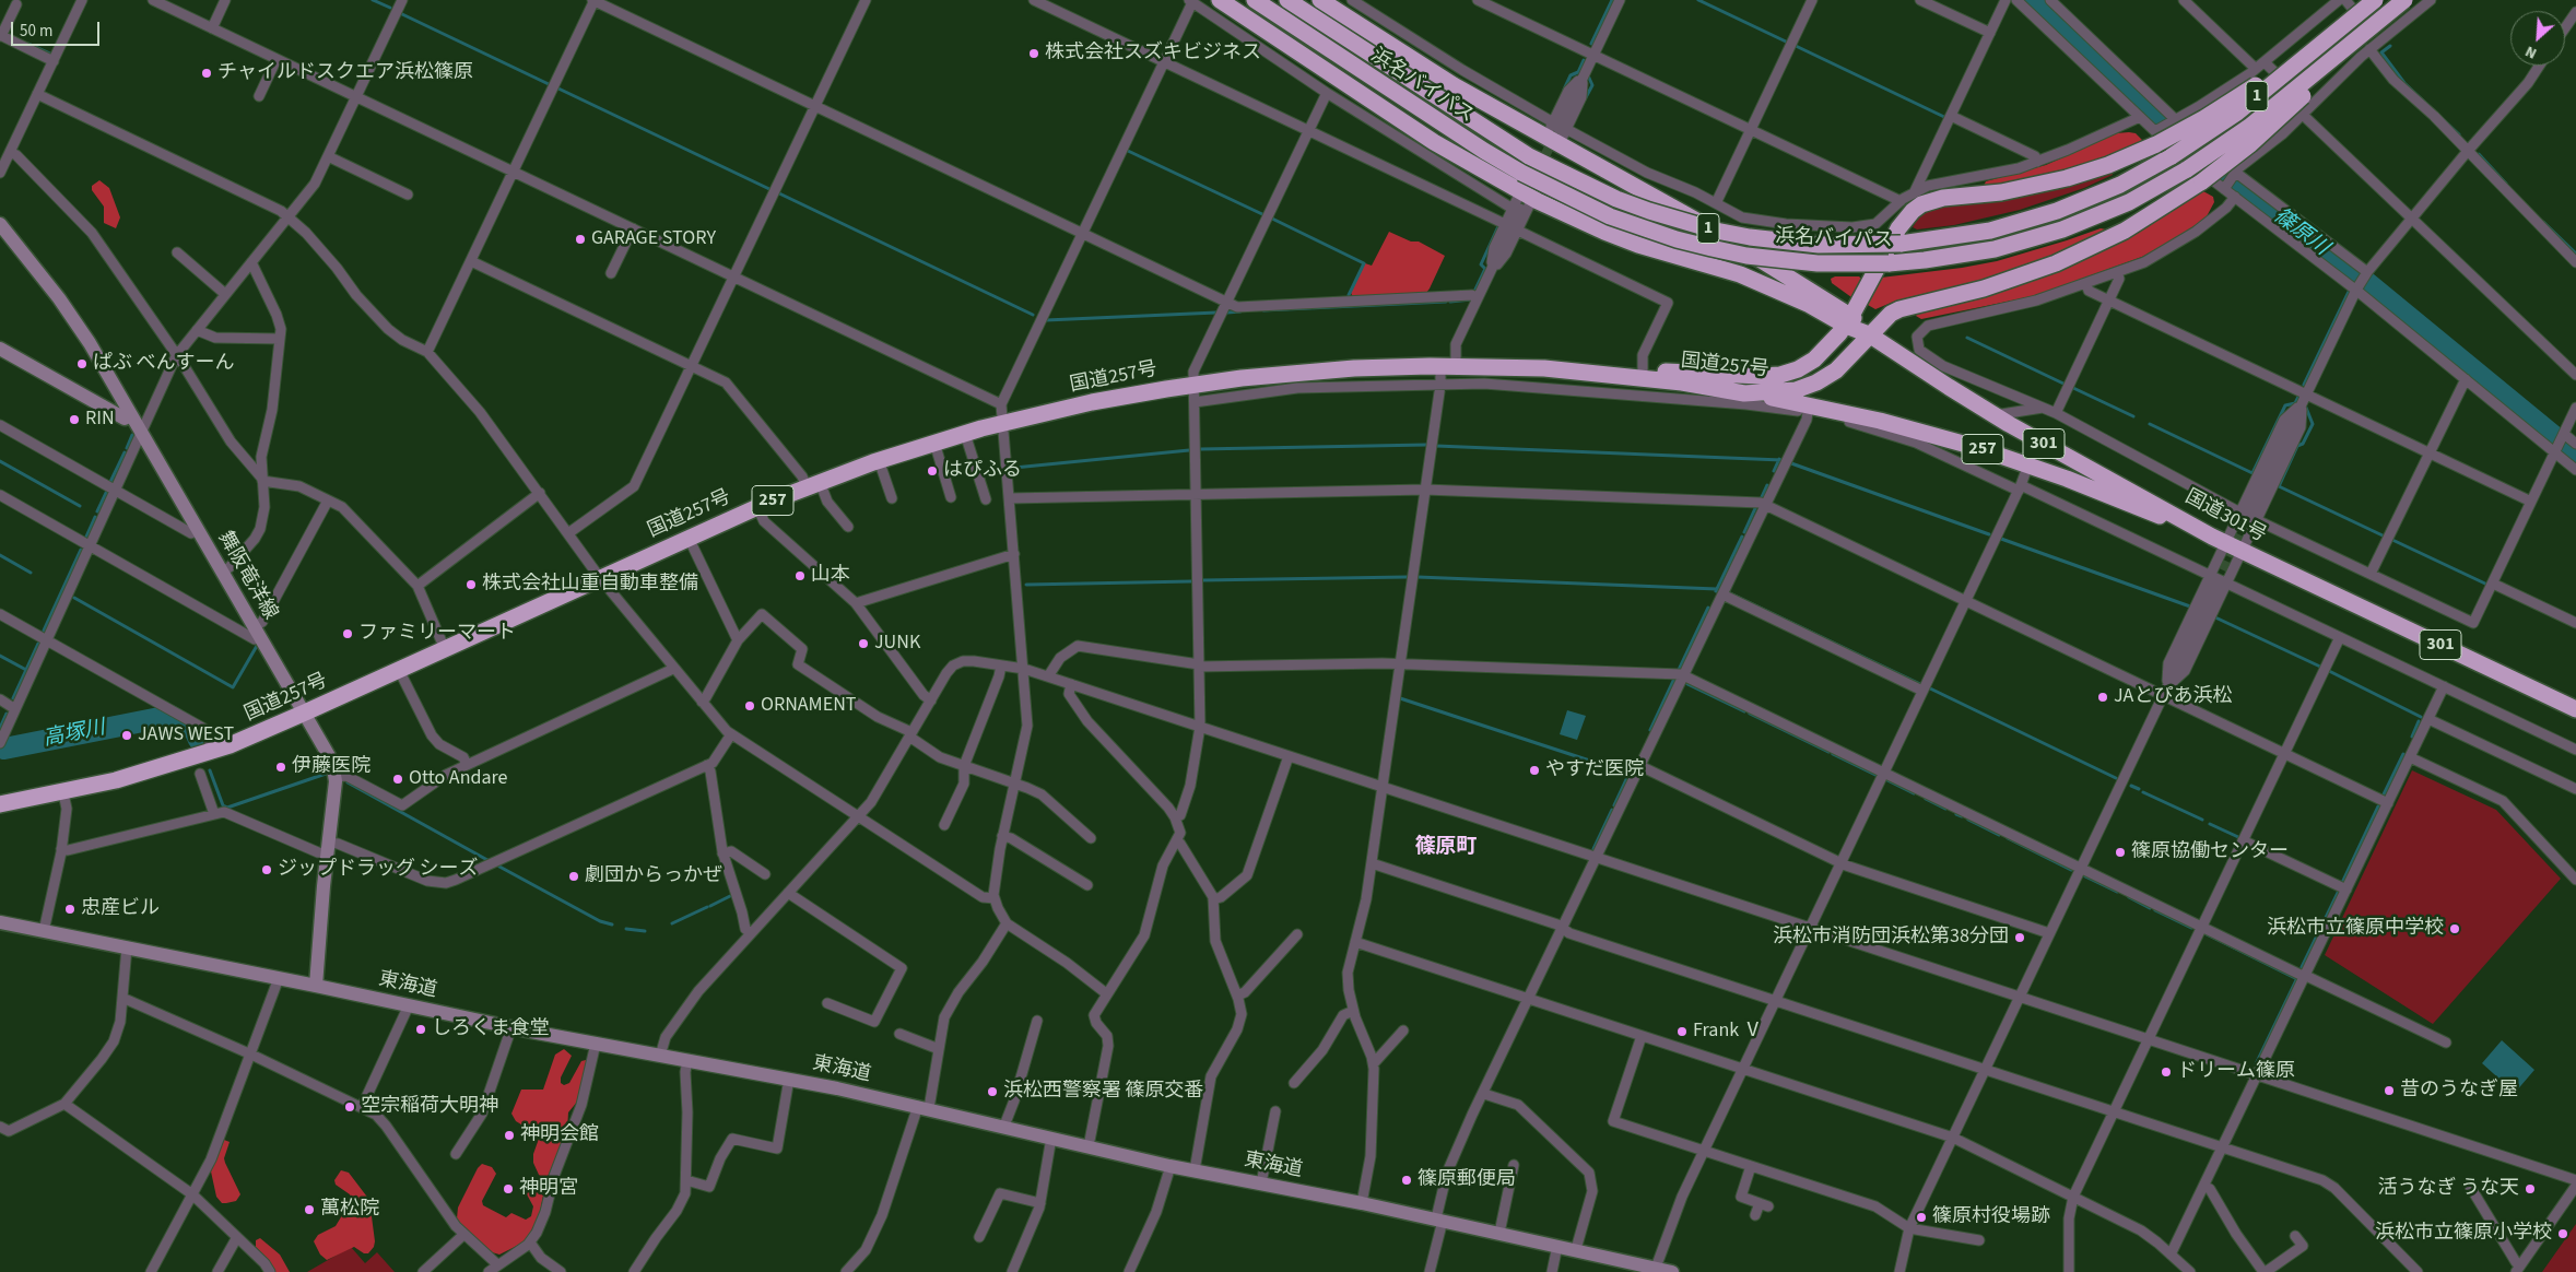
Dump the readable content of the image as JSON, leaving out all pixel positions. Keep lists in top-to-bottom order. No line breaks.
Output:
{"streets":{"highway":["浜名バイパス","1","国道257号","301","257","国道301号"],"main road":["舞阪竜洋線","東海道"]},"crossings":[["浜名バイパス","国道257号"],["国道257号","257"],["国道257号","国道301号"],["国道257号","舞阪竜洋線"],["257","国道301号"],["舞阪竜洋線","東海道"]],"districts":["篠原町"],"water":["篠原川","高塚川"],"places":["株式会社スズキビジネス","チャイルドスクエア浜松篠原","GARAGE STORY","ぱぶ べんすーん","RIN","はぴふる","山本","株式会社山重自動車整備","ファミリーマート","JUNK","JAとぴあ浜松","ORNAMENT","JAWS WEST","伊藤医院","やすだ医院","Otto Andare","篠原協働センター","ジップドラッグ シーズ","劇団からっかぜ","忠産ビル","浜松市立篠原中学校","浜松市消防団浜松第38分団","しろくま食堂","Frank Ⅴ","ドリーム篠原","昔のうなぎ屋","浜松西警察署 篠原交番","空宗稲荷大明神","神明会館","篠原郵便局","神明宮","活うなぎ うな天","萬松院","篠原村役場跡","浜松市立篠原小学校"],"scale_bar":"50 m","north":"bottom left"}
